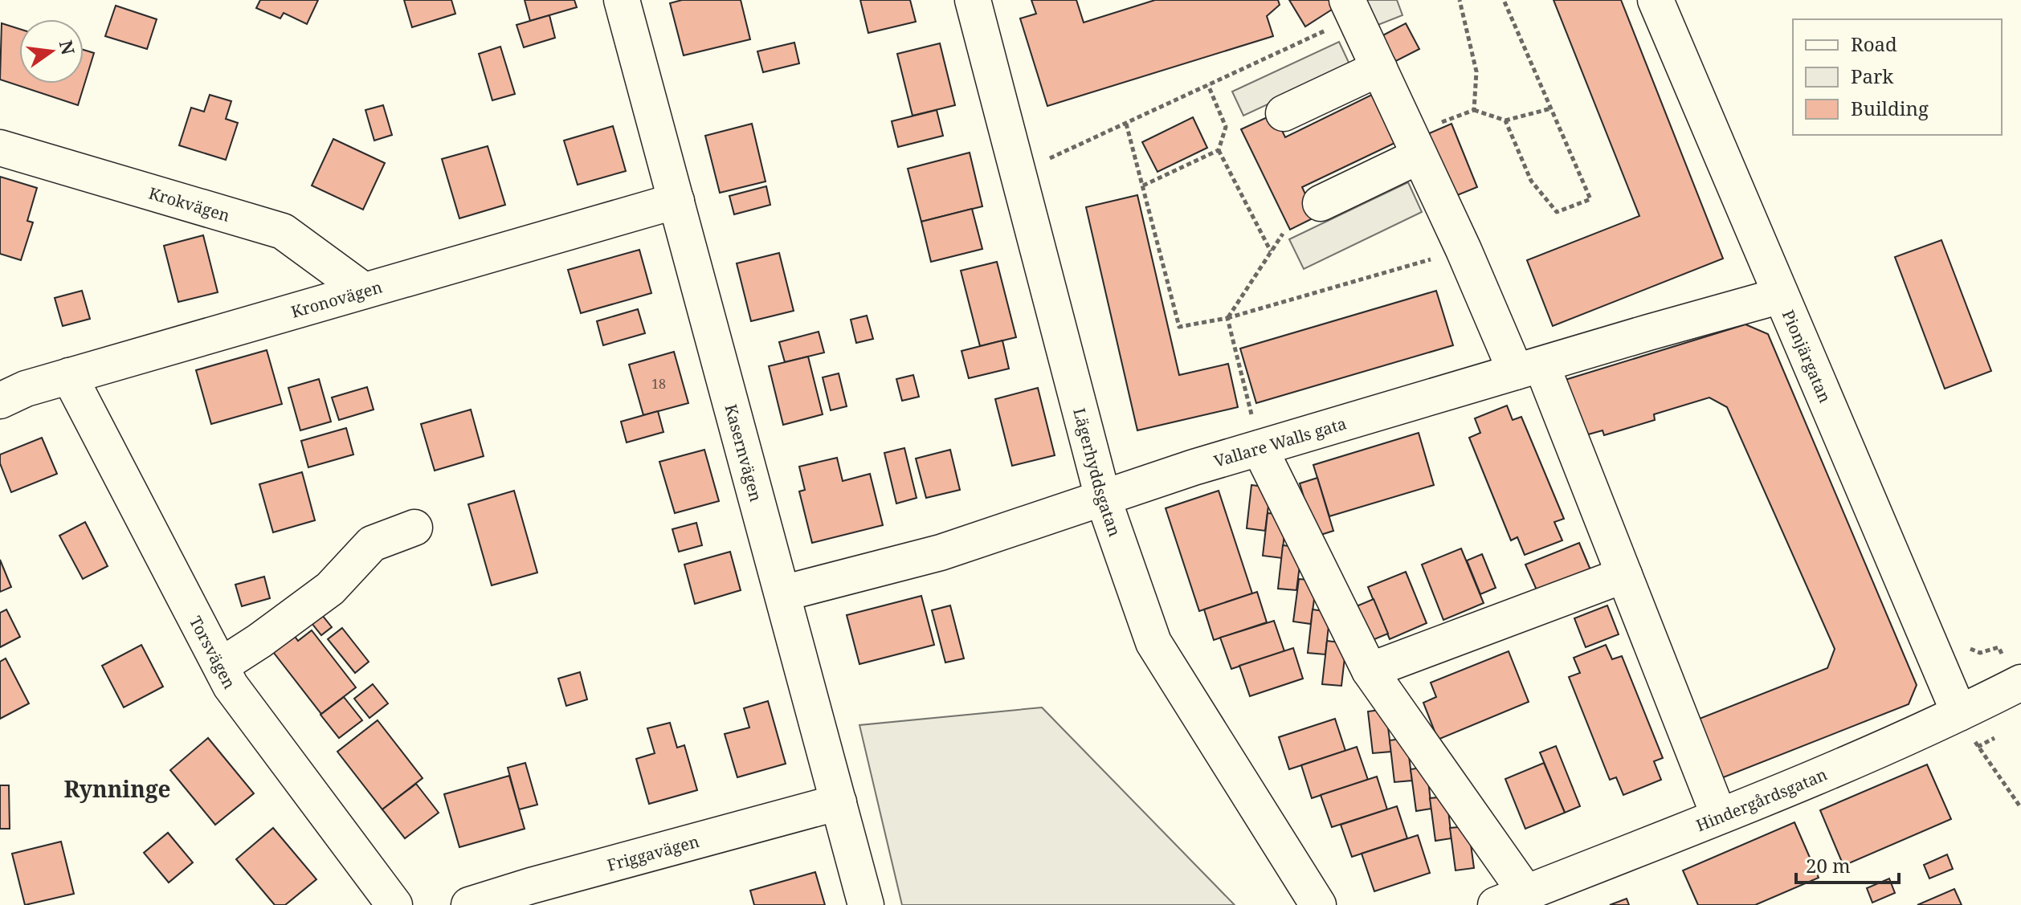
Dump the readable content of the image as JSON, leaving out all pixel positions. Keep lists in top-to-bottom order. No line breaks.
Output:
{"streets":{"street":["Krokvägen","Kronovägen","Pionjärgatan","Vallare Walls gata","Kasernvägen","Lägerhyddsgatan","Torsvägen","Hindergårdsgatan","Friggavägen"]},"crossings":[["Krokvägen","Kronovägen"],["Kronovägen","Kasernvägen"],["Kronovägen","Torsvägen"],["Pionjärgatan","Vallare Walls gata"],["Pionjärgatan","Hindergårdsgatan"],["Vallare Walls gata","Kasernvägen"],["Vallare Walls gata","Lägerhyddsgatan"],["Kasernvägen","Friggavägen"]],"districts":["Rynninge"],"house_numbers":["18"],"legend":["Road","Park","Building"],"scale_bar":"20 m","north":"right"}
